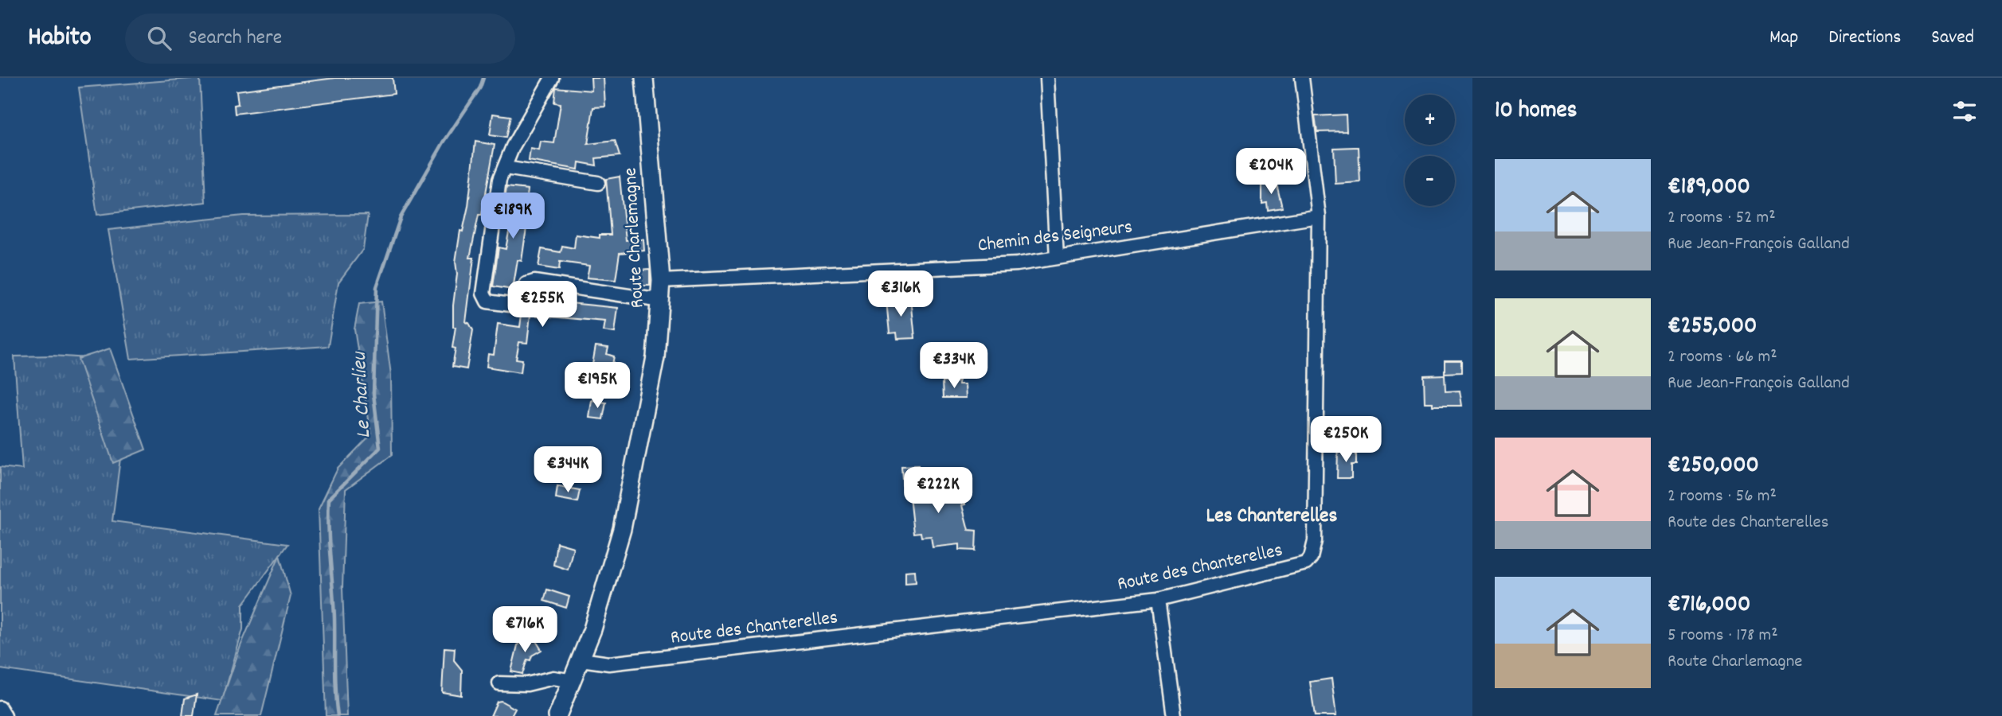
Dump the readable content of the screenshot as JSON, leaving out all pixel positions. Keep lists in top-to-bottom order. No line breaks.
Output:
{"streets":{"main road":["Route Charlemagne"],"street":["Chemin des Seigneurs","Route des Chanterelles"]},"crossings":[["Chemin des Seigneurs","Route Charlemagne"],["Chemin des Seigneurs","Route des Chanterelles"],["Route Charlemagne","Route des Chanterelles"]],"districts":["Les Chanterelles"],"water":["Le Charlieu"],"page":{"header":"Habito","search":"Search here","nav":["Map","Directions","Saved"],"heading":"10 homes","map_buttons":["+","−"],"list":[{"name":"€189,000","note":"2 rooms · 52 m² · Rue Jean-François Galland"},{"name":"€255,000","note":"2 rooms · 66 m² · Rue Jean-François Galland"},{"name":"€250,000","note":"2 rooms · 56 m² · Route des Chanterelles"},{"name":"€716,000","note":"5 rooms · 178 m² · Route Charlemagne"}],"price":["€204K","€189K","€316K","€255K","€334K","€195K","€250K","€344K","€222K","€716K"]}}
